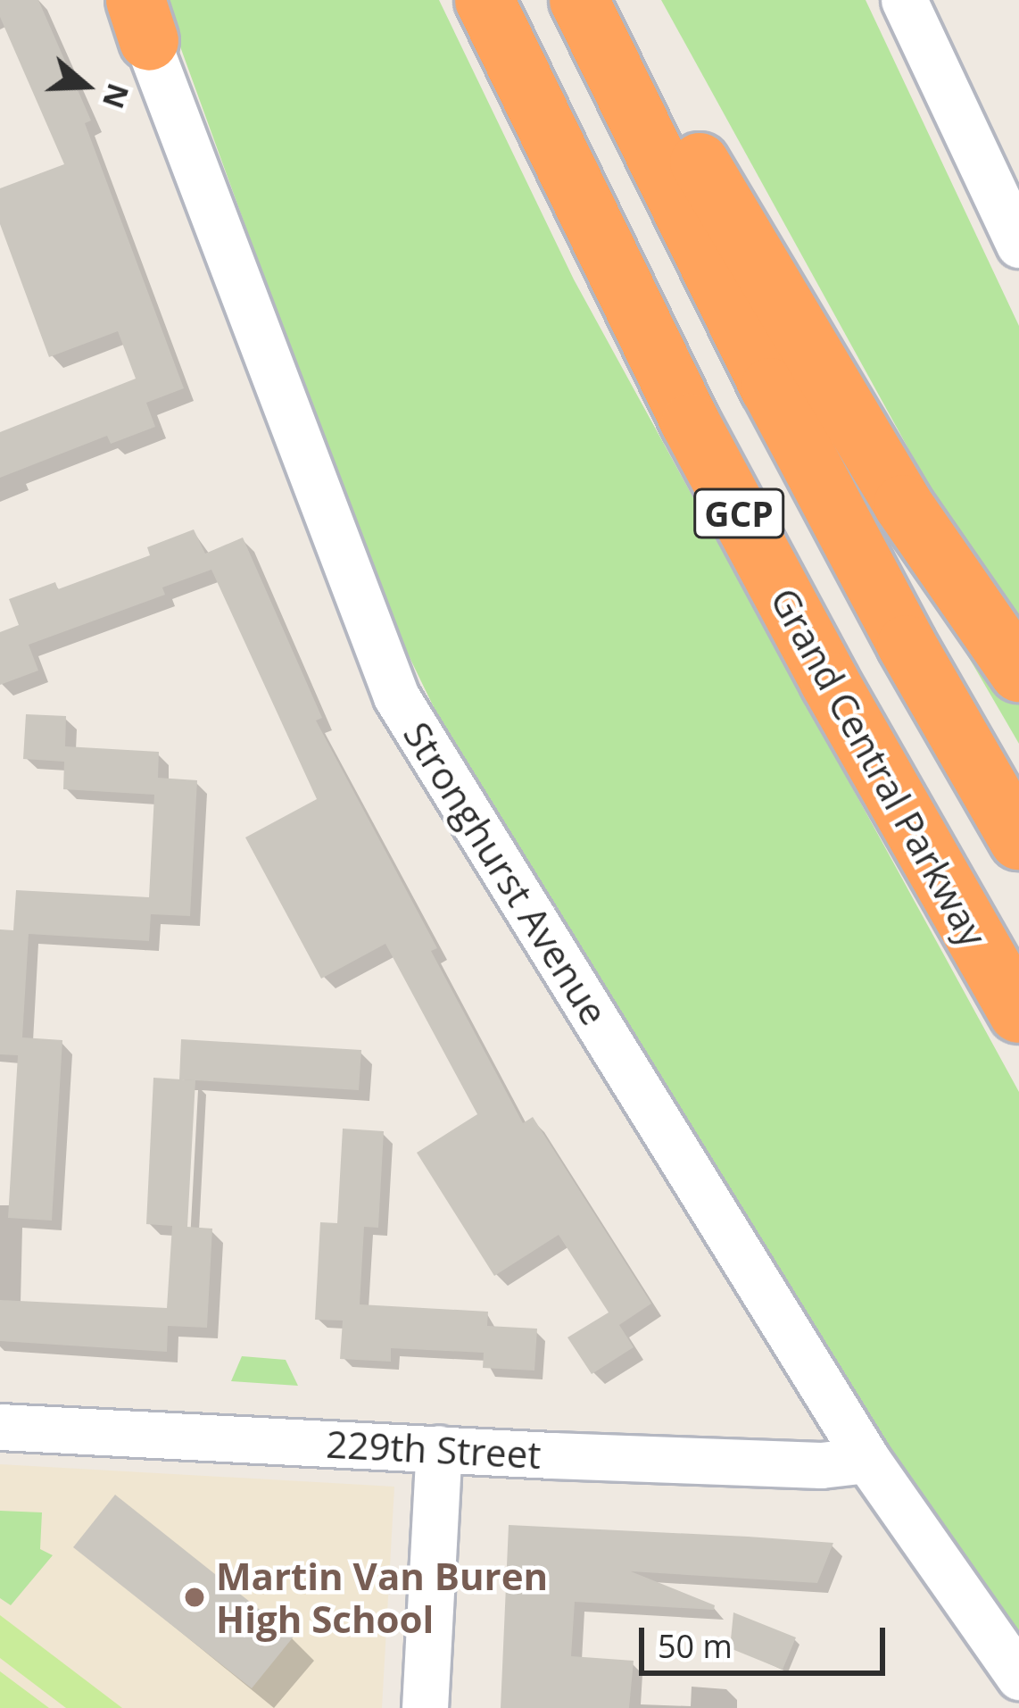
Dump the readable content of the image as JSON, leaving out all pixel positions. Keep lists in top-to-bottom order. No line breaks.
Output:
{"streets":{"highway":["GCP","Grand Central Parkway"],"street":["Stronghurst Avenue","229th Street"]},"crossings":[["Stronghurst Avenue","229th Street"]],"places":["Martin Van Buren High School"],"scale_bar":"50 m","north":"right"}
